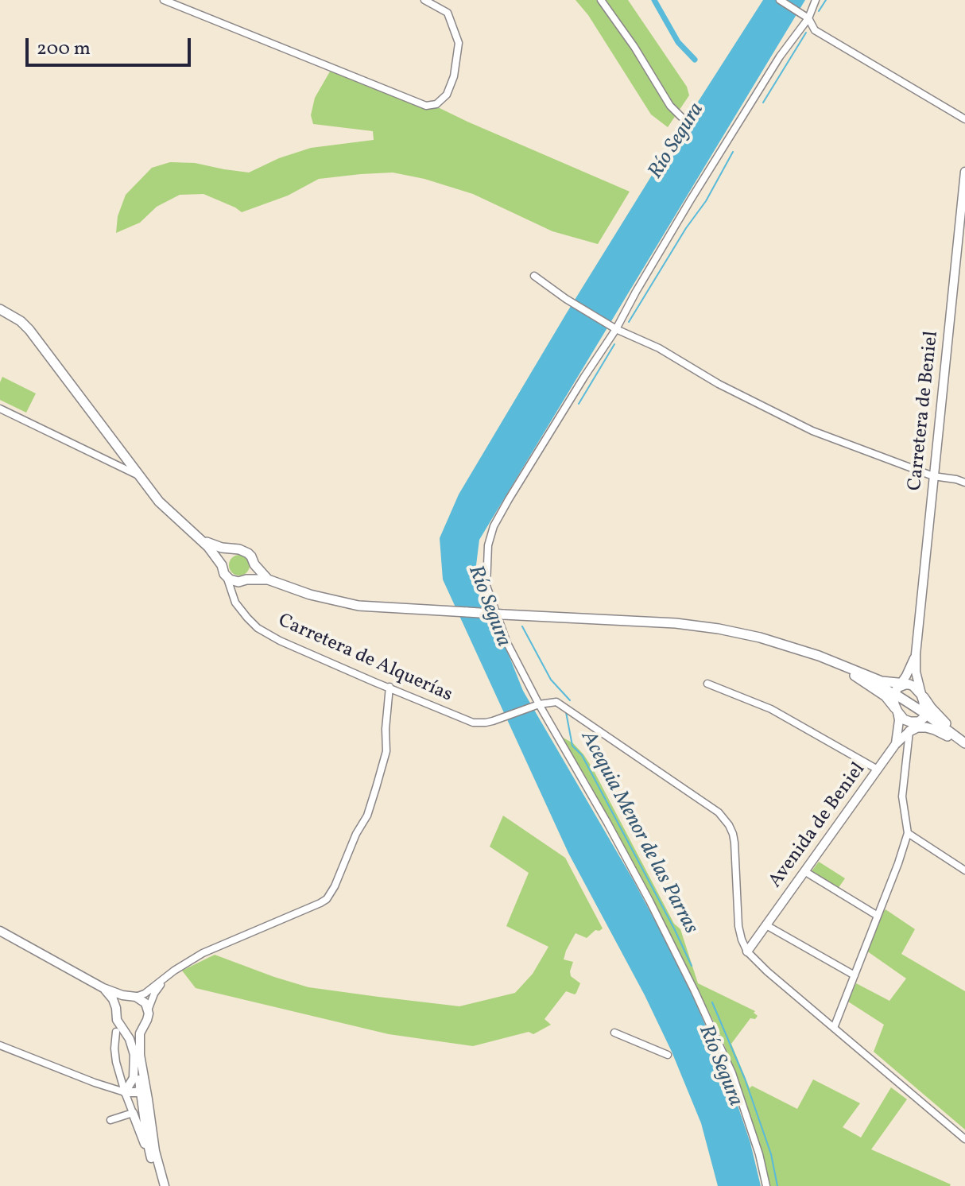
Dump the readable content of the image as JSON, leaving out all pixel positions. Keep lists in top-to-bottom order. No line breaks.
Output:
{"streets":{"main road":["Carretera de Beniel","Avenida de Beniel"],"street":["Carretera de Alquerías"]},"water":["Río Segura","Acequia Menor de las Parras"],"scale_bar":"200 m"}
